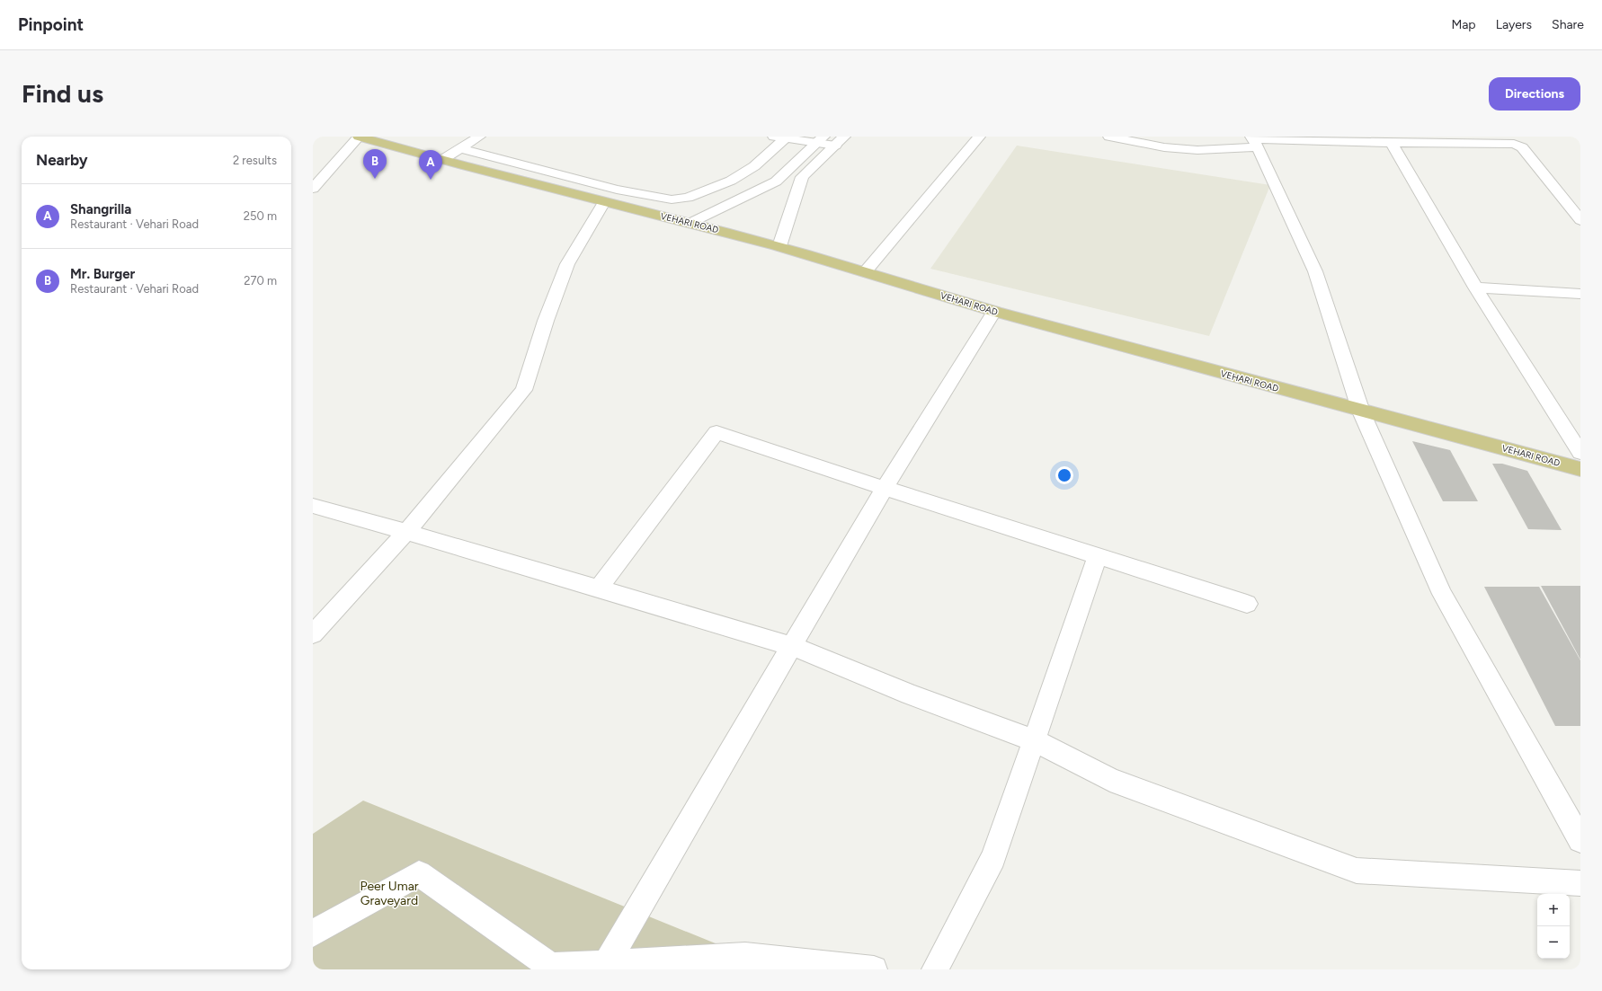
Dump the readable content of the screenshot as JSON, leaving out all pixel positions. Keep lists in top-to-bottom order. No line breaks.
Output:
{"streets":{"main road":["VEHARI ROAD"]},"parks":["Peer Umar Graveyard"],"page":{"header":"Pinpoint","nav":["Map","Layers","Share"],"buttons":"Directions","title":"Find us","heading":["Nearby","2 results"],"pins":["B","A"],"list":[{"mark":"A","name":"Shangrilla","note":"Restaurant · Vehari Road","value":"250 m"},{"mark":"B","name":"Mr. Burger","note":"Restaurant · Vehari Road","value":"270 m"}],"map_buttons":["+","−"]}}
